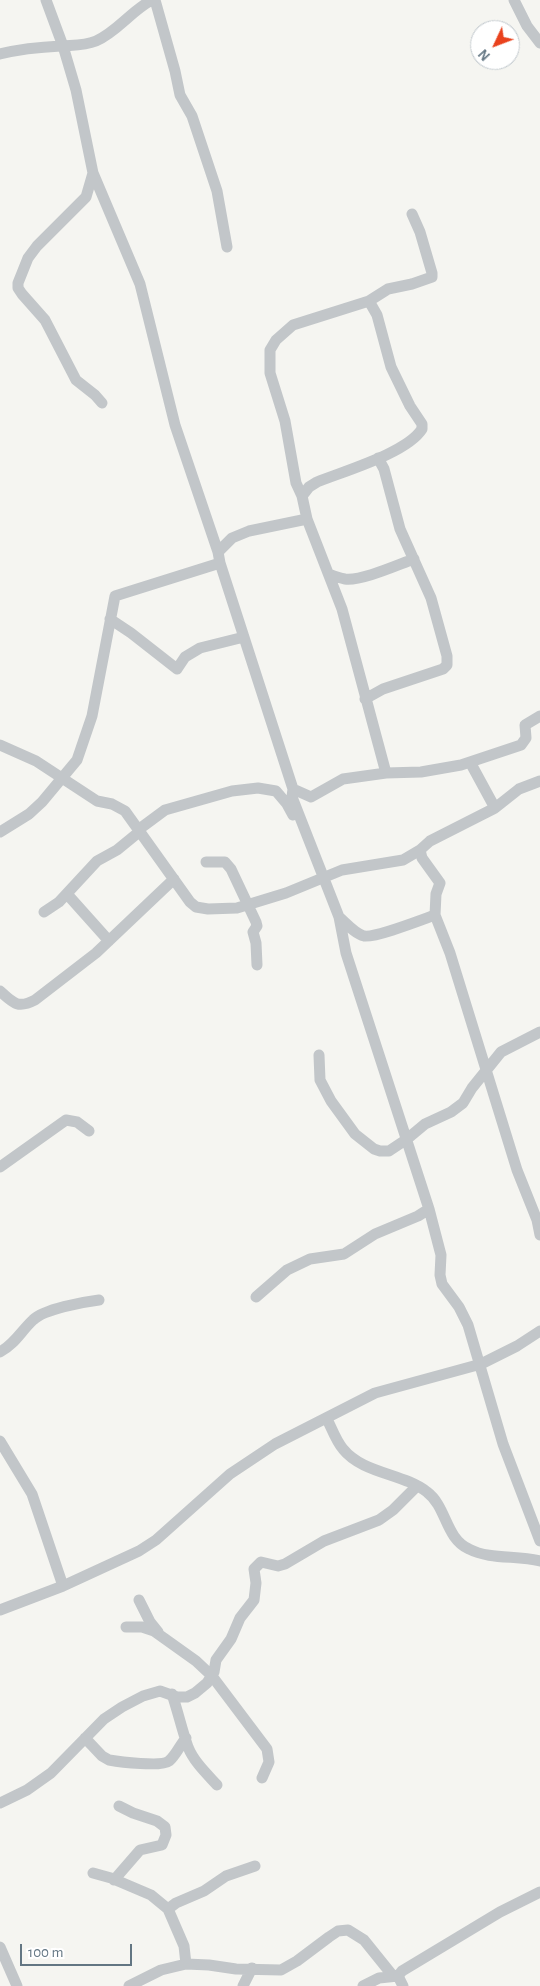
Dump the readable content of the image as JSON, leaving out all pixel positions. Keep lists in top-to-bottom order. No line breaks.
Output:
{"scale_bar":"100 m","north":"bottom left"}
